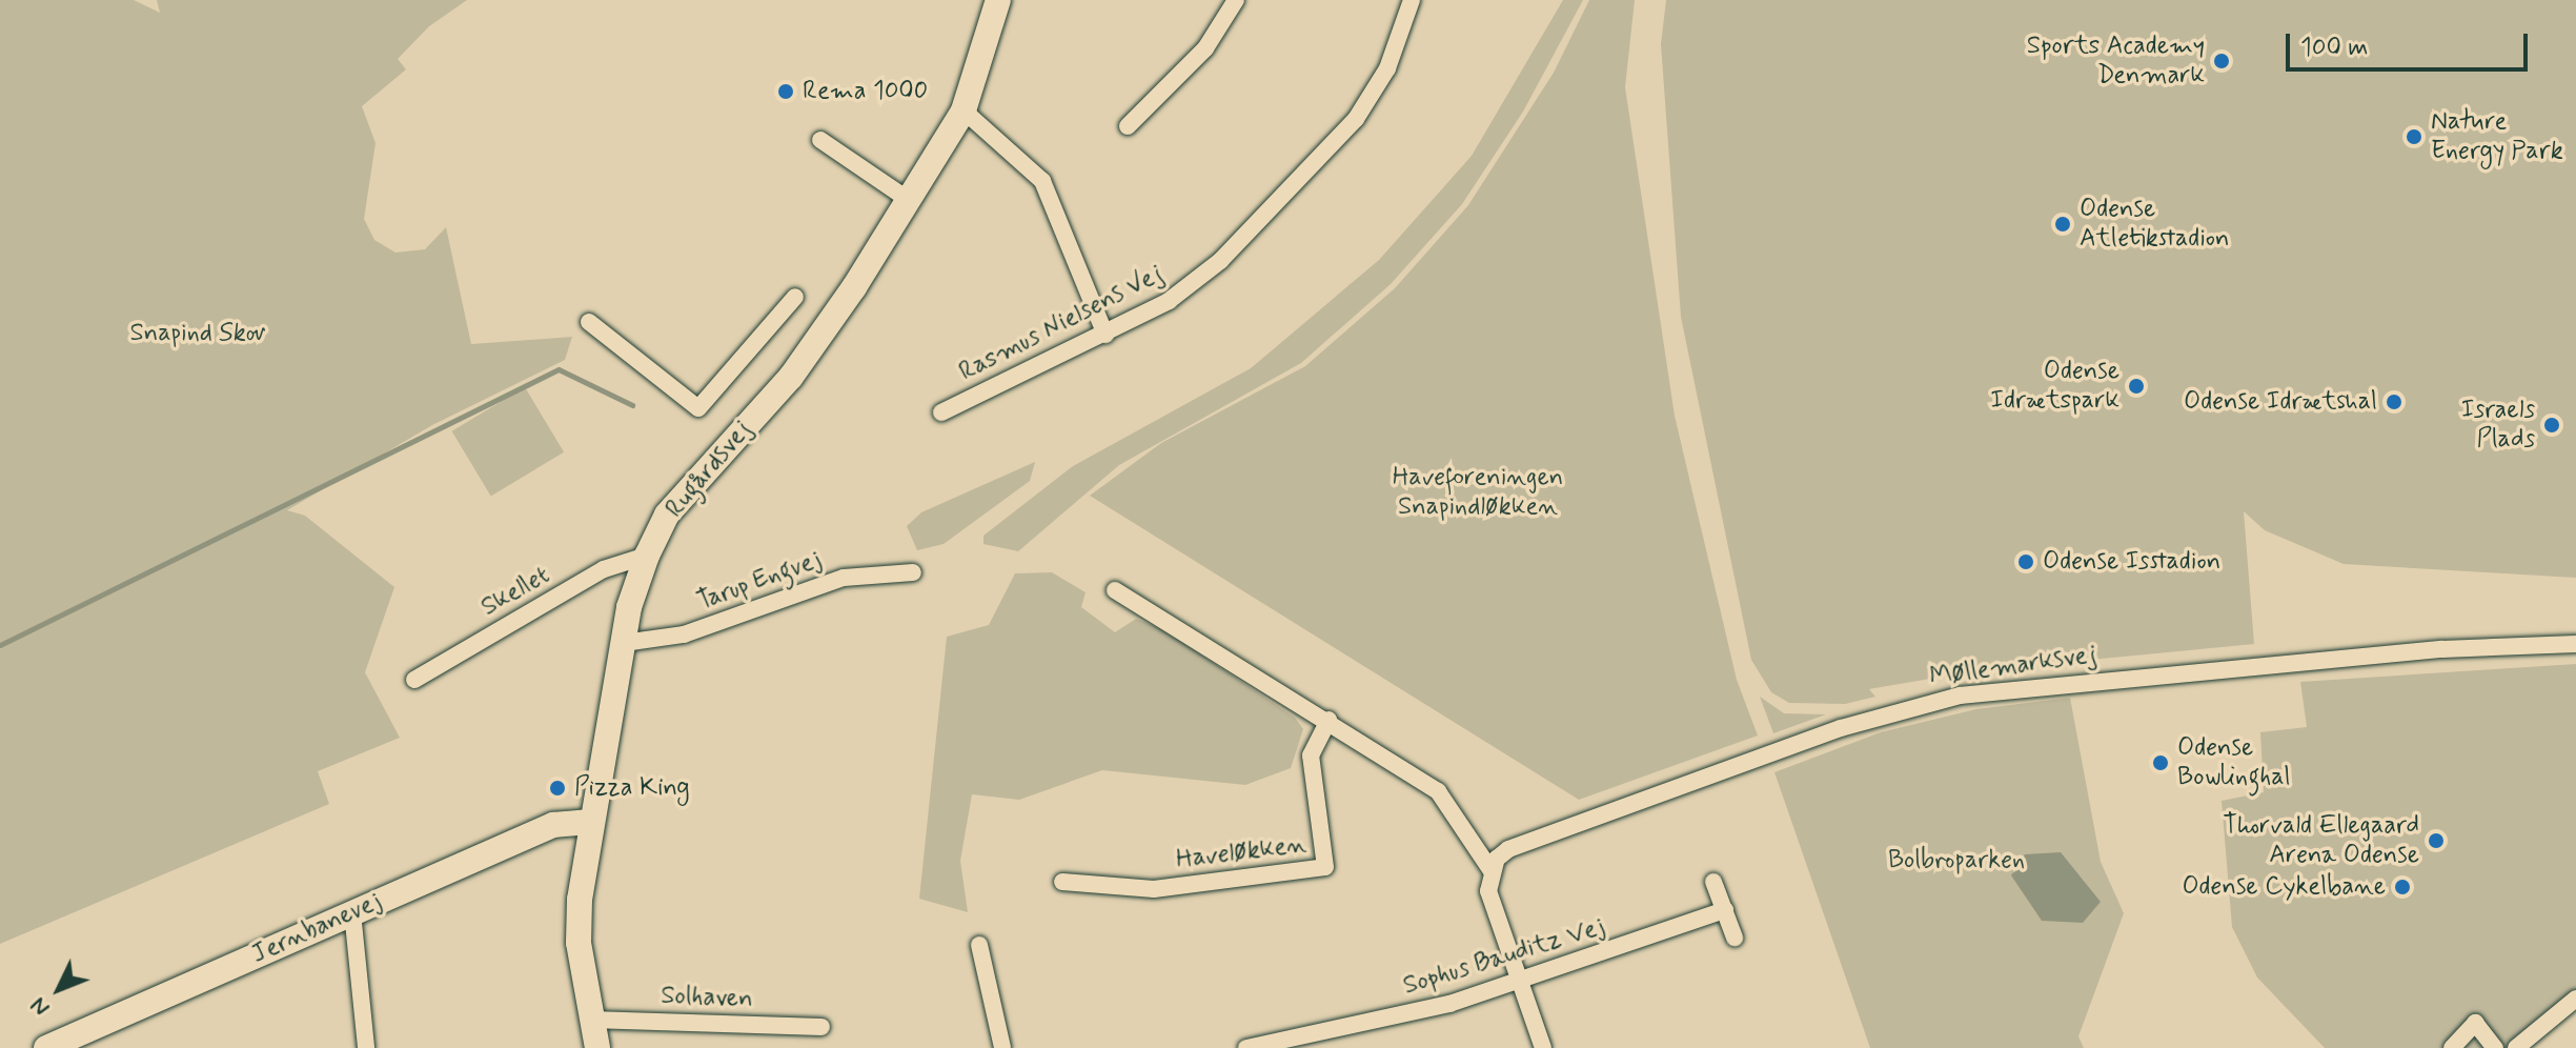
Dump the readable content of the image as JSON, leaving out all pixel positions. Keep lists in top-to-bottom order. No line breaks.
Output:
{"streets":{"street":["Rasmus Nielsens Vej","Rugårdsvej","Tarup Engvej","Skellet","Møllemarksvej","Haveløkken","Jernbanevej","Sophus Bauditz Vej","Solhaven"]},"crossings":[["Rugårdsvej","Tarup Engvej"],["Rugårdsvej","Skellet"],["Rugårdsvej","Jernbanevej"],["Rugårdsvej","Solhaven"]],"parks":["Snapind Skov","Haveforeningen Snapindløkken","Bolbroparken"],"places":["Sports Academy Denmark","Rema 1000","Nature Energy Park","Odense Atletikstadion","Odense Idrætspark","Odense Idrætshal","Israels Plads","Odense Isstadion","Odense Bowlinghal","Pizza King","Thorvald Ellegaard Arena Odense","Odense Cykelbane"],"scale_bar":"100 m","north":"bottom left"}
